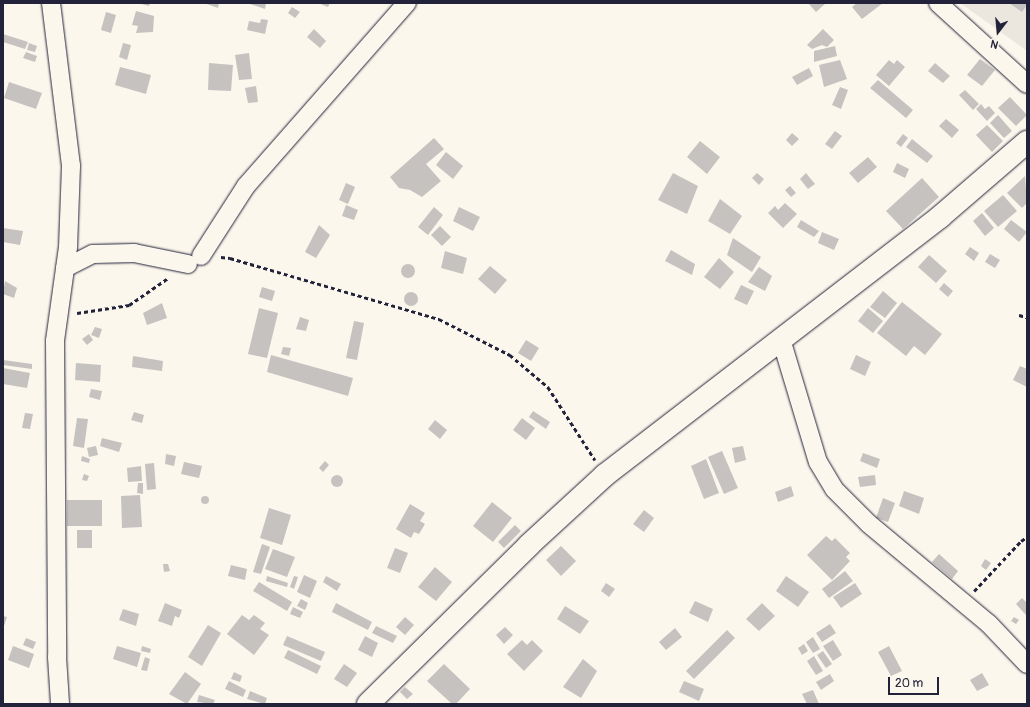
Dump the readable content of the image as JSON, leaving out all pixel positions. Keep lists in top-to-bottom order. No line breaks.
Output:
{"scale_bar":"20 m","north":"bottom"}
